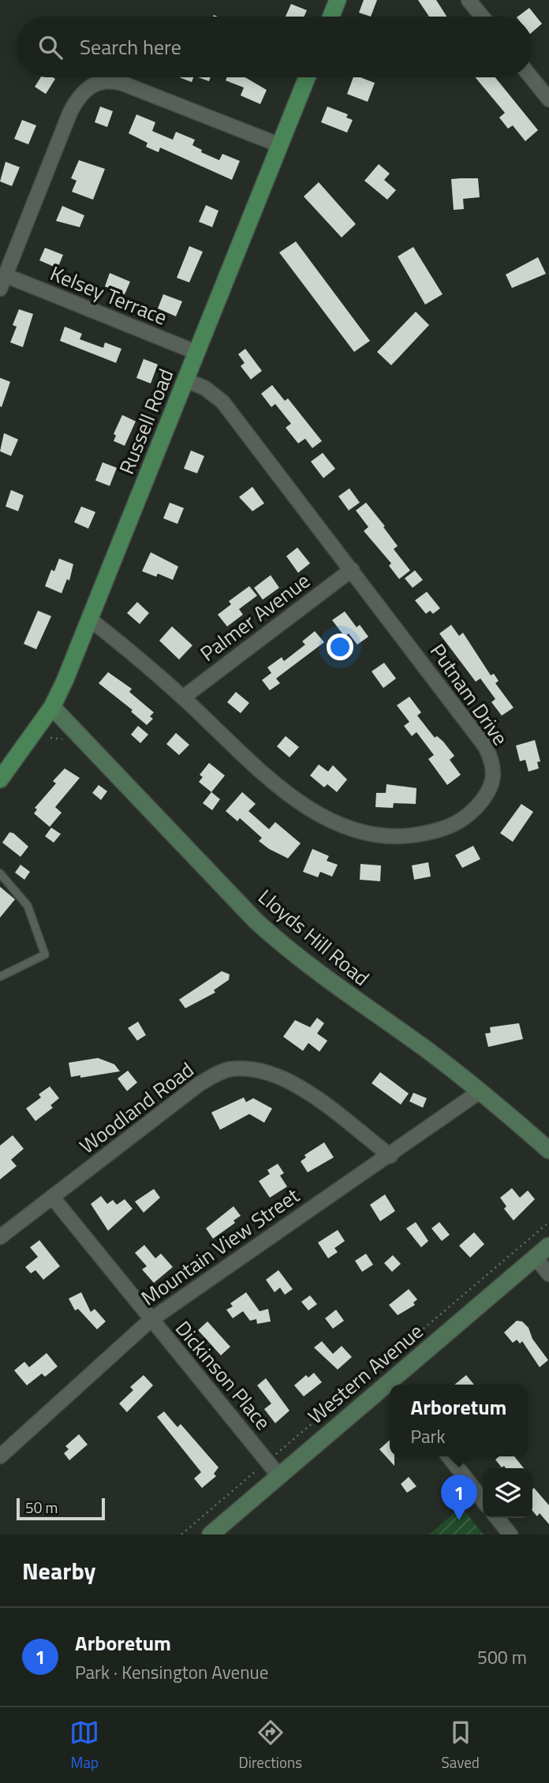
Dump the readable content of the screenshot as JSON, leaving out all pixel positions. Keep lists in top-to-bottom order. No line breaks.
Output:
{"streets":{"main road":["Russell Road","Lloyds Hill Road","Western Avenue"],"street":["Kelsey Terrace","Palmer Avenue","Putnam Drive","Woodland Road","Mountain View Street","Dickinson Place"]},"crossings":[["Kelsey Terrace","Russell Road"],["Russell Road","Putnam Drive"],["Russell Road","Lloyds Hill Road"],["Palmer Avenue","Putnam Drive"],["Lloyds Hill Road","Mountain View Street"],["Woodland Road","Mountain View Street"],["Woodland Road","Dickinson Place"],["Mountain View Street","Dickinson Place"],["Western Avenue","Dickinson Place"]],"scale_bar":"50 m","page":{"search":"Search here","popup":["Arboretum","Park"],"pins":"1","scale":"50 m","heading":"Nearby","list":[{"mark":"1","name":"Arboretum","note":"Park · Kensington Avenue","value":"500 m"}],"nav":["Map","Directions","Saved"]}}
